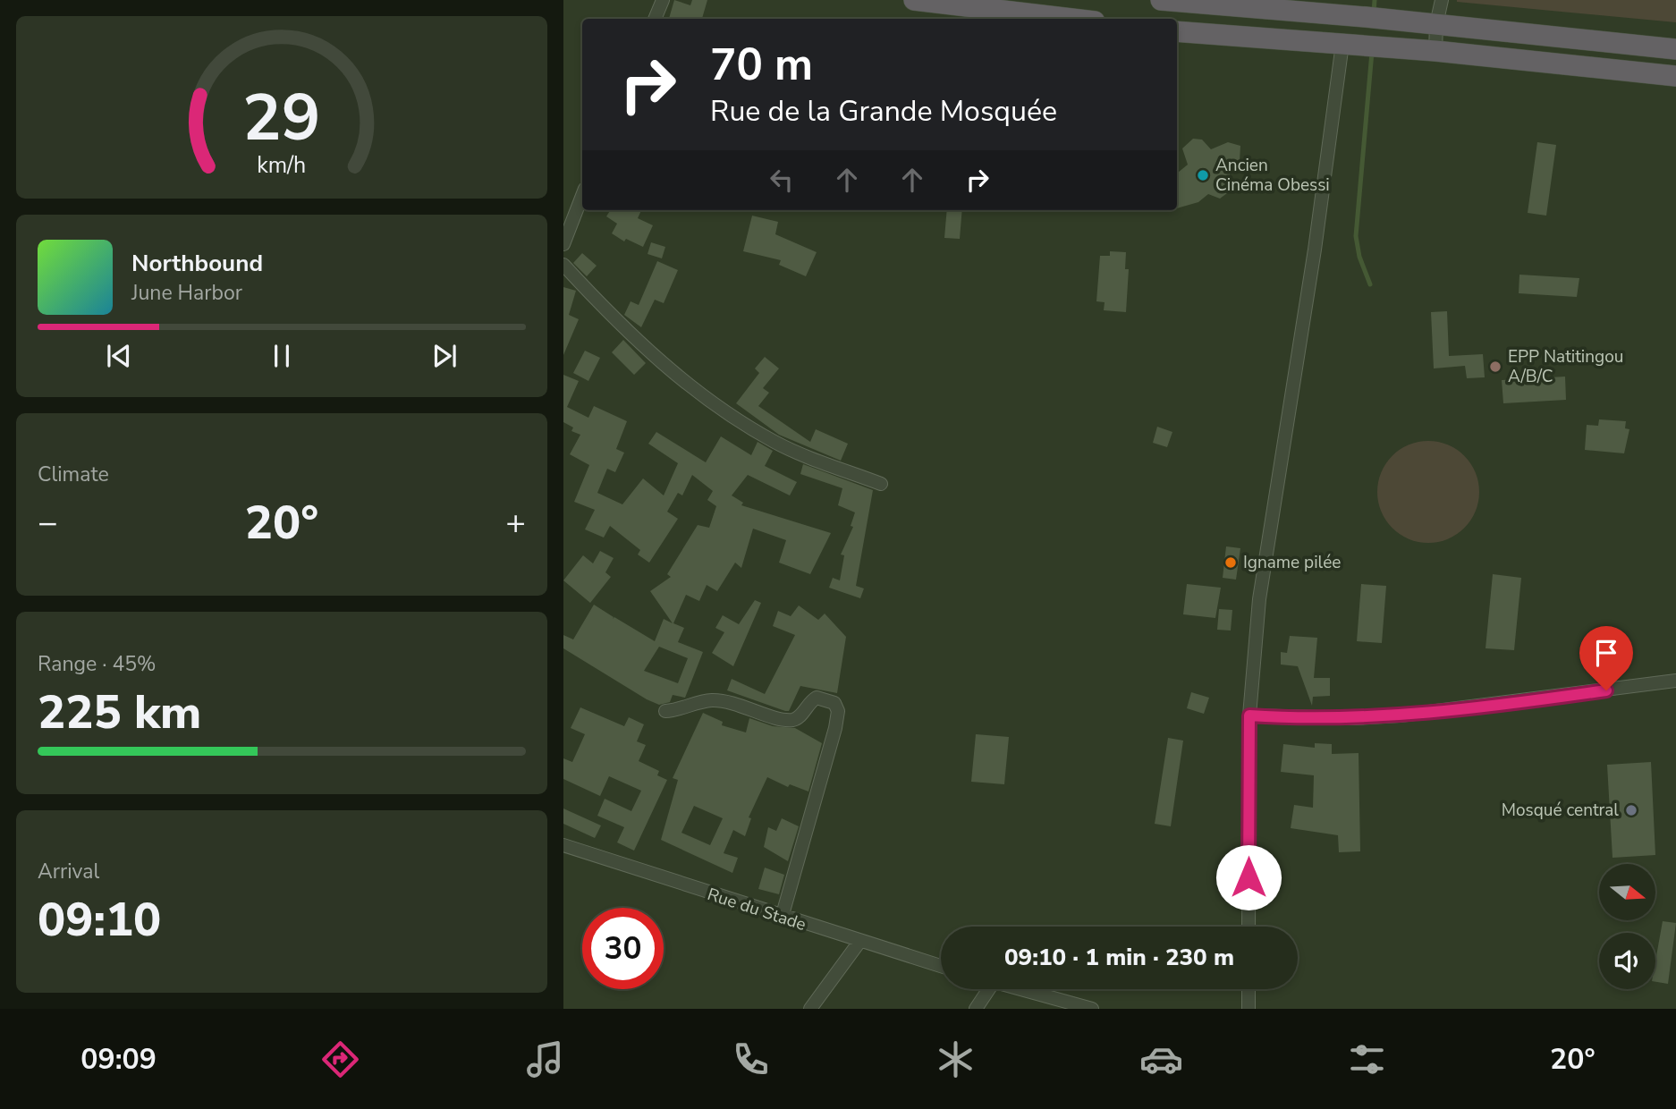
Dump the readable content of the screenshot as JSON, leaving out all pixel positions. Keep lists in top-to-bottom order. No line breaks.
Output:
{"streets":{"street":["Rue du Stade"]},"places":["Ancien Cinéma Obessi","EPP Natitingou A/B/C","Igname pilée","Mosqué central"],"north":"right","page":{"turn":["70 m","Rue de la Grande Mosquée"],"song":["Northbound","June Harbor"],"tile":["Climate",["Range · 45%","225 km"],["Arrival","09:10"]],"heat":["−","20°","+"],"limit":"30","trip":"09:10 · 1 min · 230 m","tabs":["09:09","20°"],"gauge":["29","km/h"]}}
